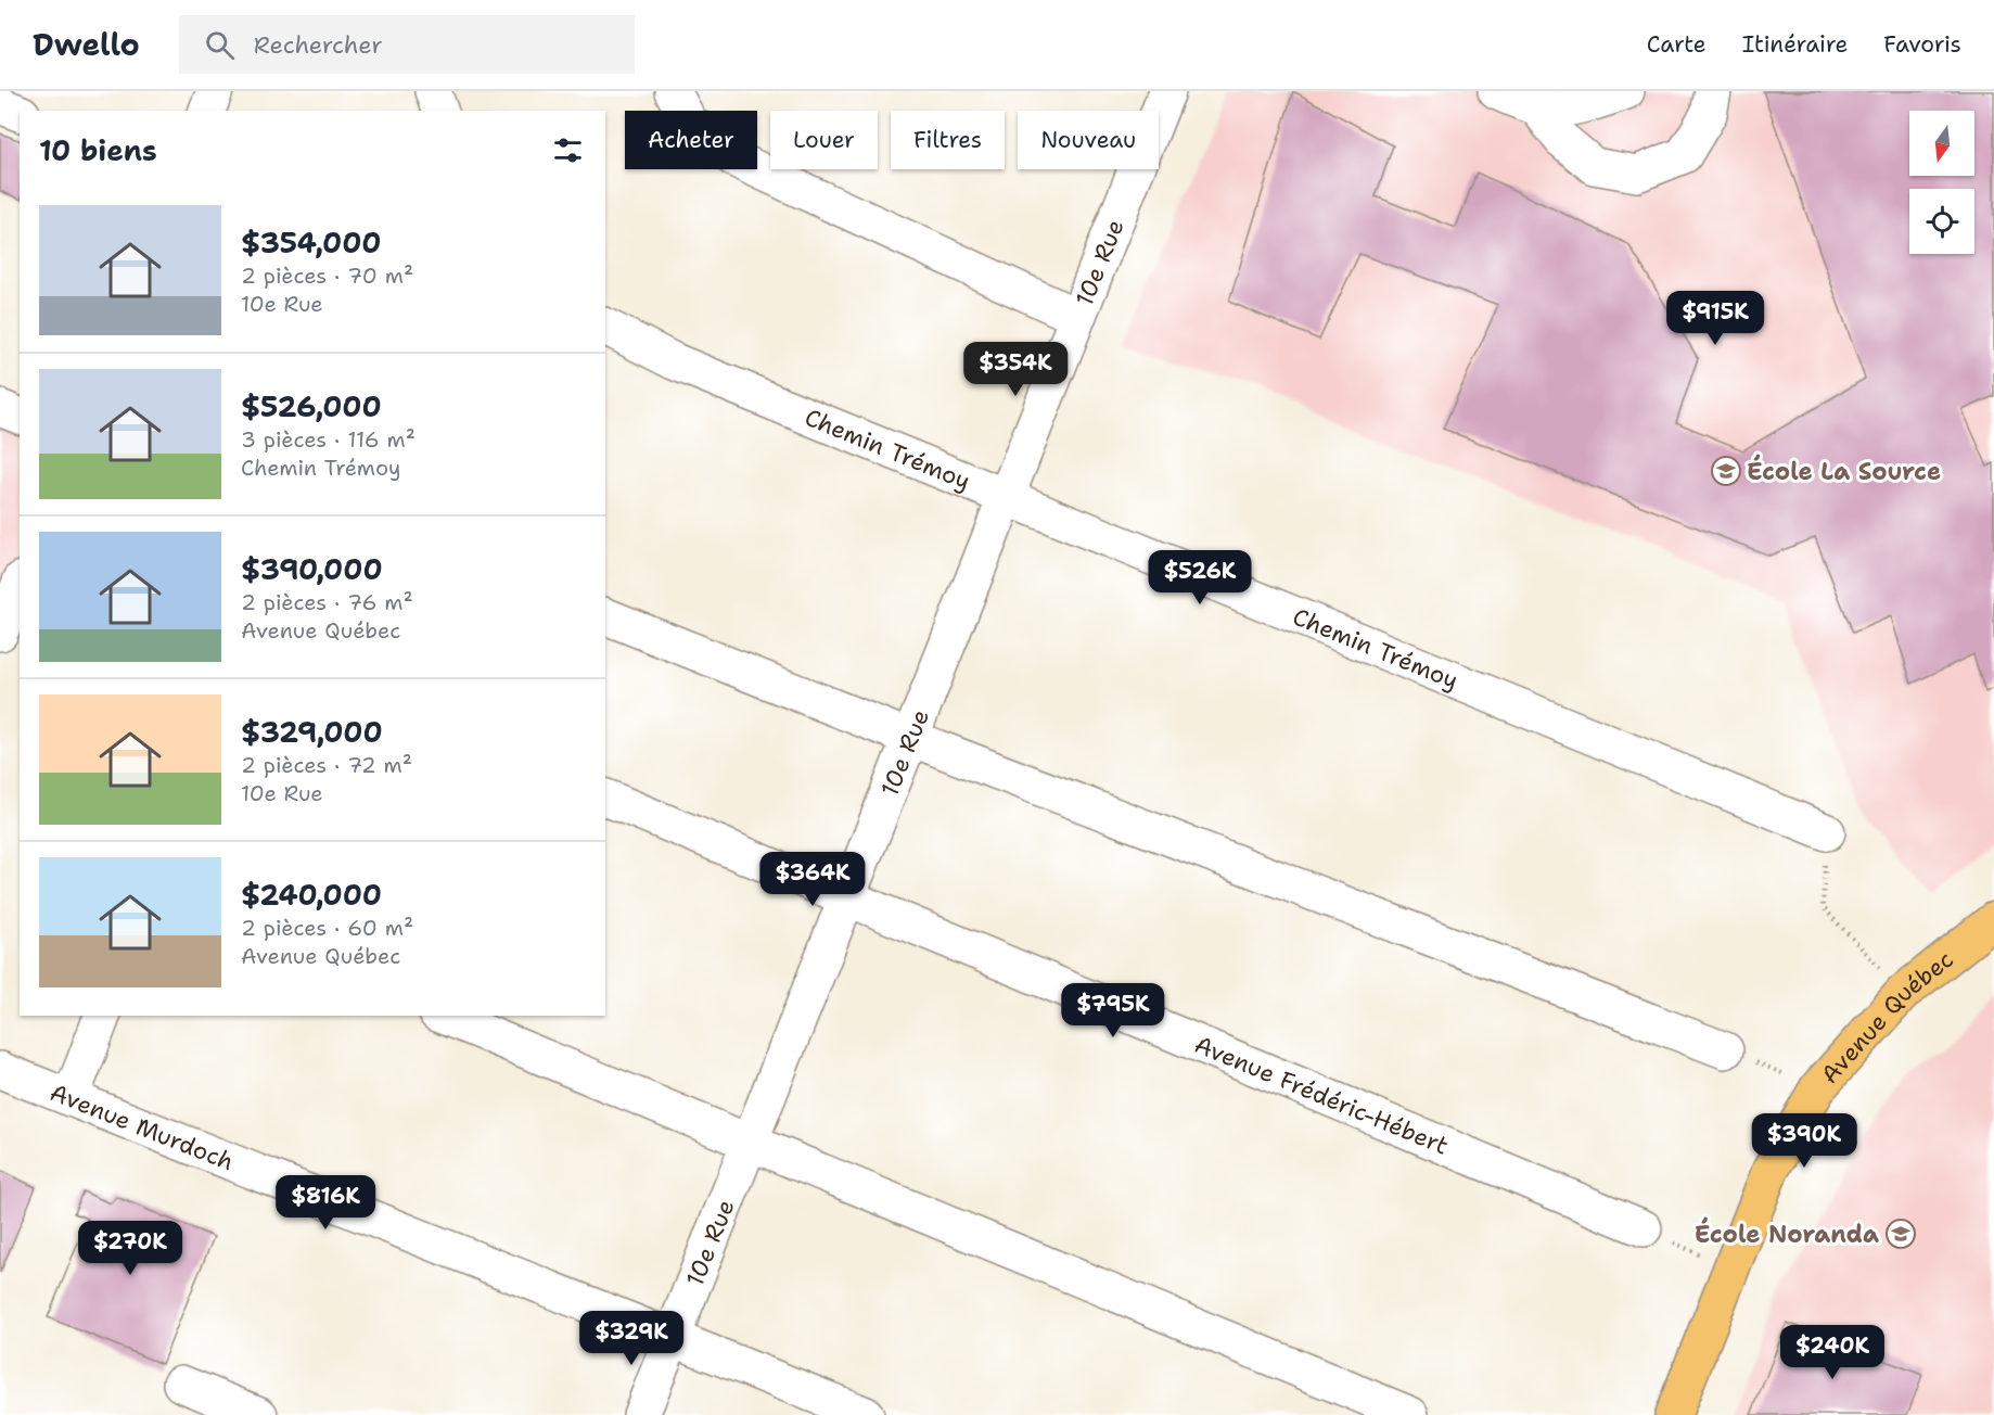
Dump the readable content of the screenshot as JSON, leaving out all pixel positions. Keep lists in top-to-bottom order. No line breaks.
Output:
{"streets":{"main road":["Avenue Québec"],"street":["10e Rue","Chemin Trémoy","Avenue Frédéric-Hébert","Avenue Murdoch"]},"crossings":[["10e Rue","Chemin Trémoy"],["10e Rue","Avenue Frédéric-Hébert"],["10e Rue","Avenue Murdoch"]],"places":{"school or university":["École La Source","École Noranda"]},"north":"bottom","page":{"header":"Dwello","search":"Rechercher","nav":["Carte","Itinéraire","Favoris"],"chip":["Acheter","Louer","Filtres","Nouveau"],"heading":"10 biens","list":[{"name":"$354,000","note":"2 pièces · 70 m² · 10e Rue"},{"name":"$526,000","note":"3 pièces · 116 m² · Chemin Trémoy"},{"name":"$390,000","note":"2 pièces · 76 m² · Avenue Québec"},{"name":"$329,000","note":"2 pièces · 72 m² · 10e Rue"},{"name":"$240,000","note":"2 pièces · 60 m² · Avenue Québec"}],"price":["$915K","$354K","$526K","$364K","$795K","$390K","$816K","$270K","$329K","$240K"]}}
